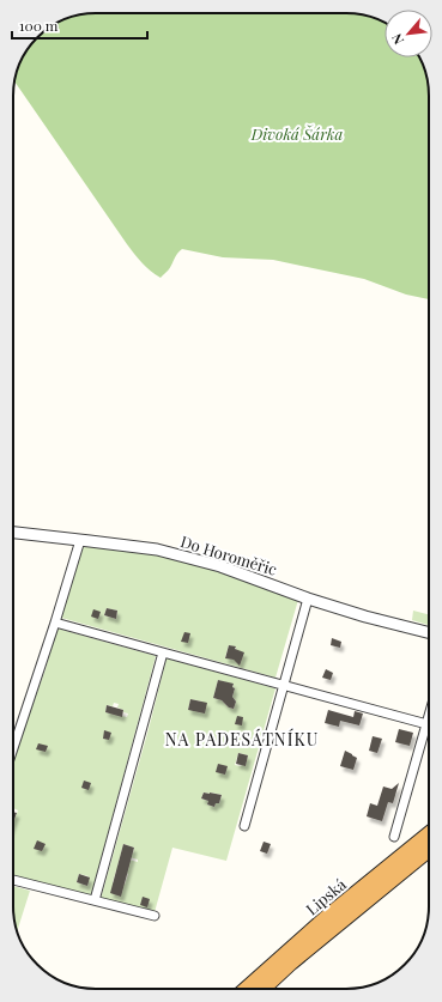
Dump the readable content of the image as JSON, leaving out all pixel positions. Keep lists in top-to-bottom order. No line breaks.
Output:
{"streets":{"highway":["Lipská"],"street":["Do Horoměřic"]},"districts":["NA PADESÁTNÍKU"],"parks":["Divoká Šárka"],"scale_bar":"100 m","north":"bottom left"}
